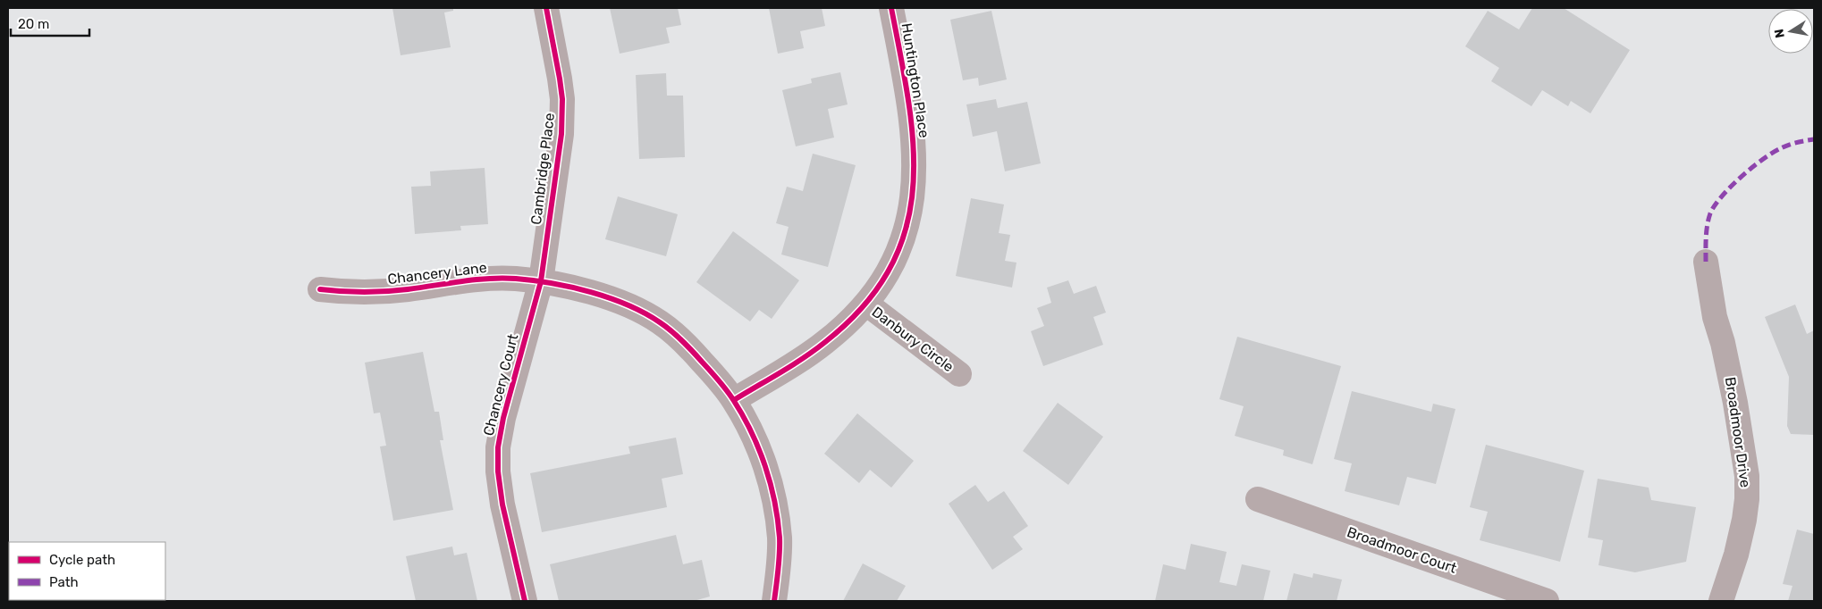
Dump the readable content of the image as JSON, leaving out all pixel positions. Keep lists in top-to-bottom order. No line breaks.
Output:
{"streets":{"street":["Huntington Place","Cambridge Place","Chancery Lane","Danbury Circle","Chancery Court","Broadmoor Drive","Broadmoor Court"]},"crossings":[["Huntington Place","Chancery Lane"],["Huntington Place","Danbury Circle"],["Cambridge Place","Chancery Lane"],["Cambridge Place","Chancery Court"],["Chancery Lane","Chancery Court"]],"legend":["Cycle path","Path"],"scale_bar":"20 m","north":"left"}
